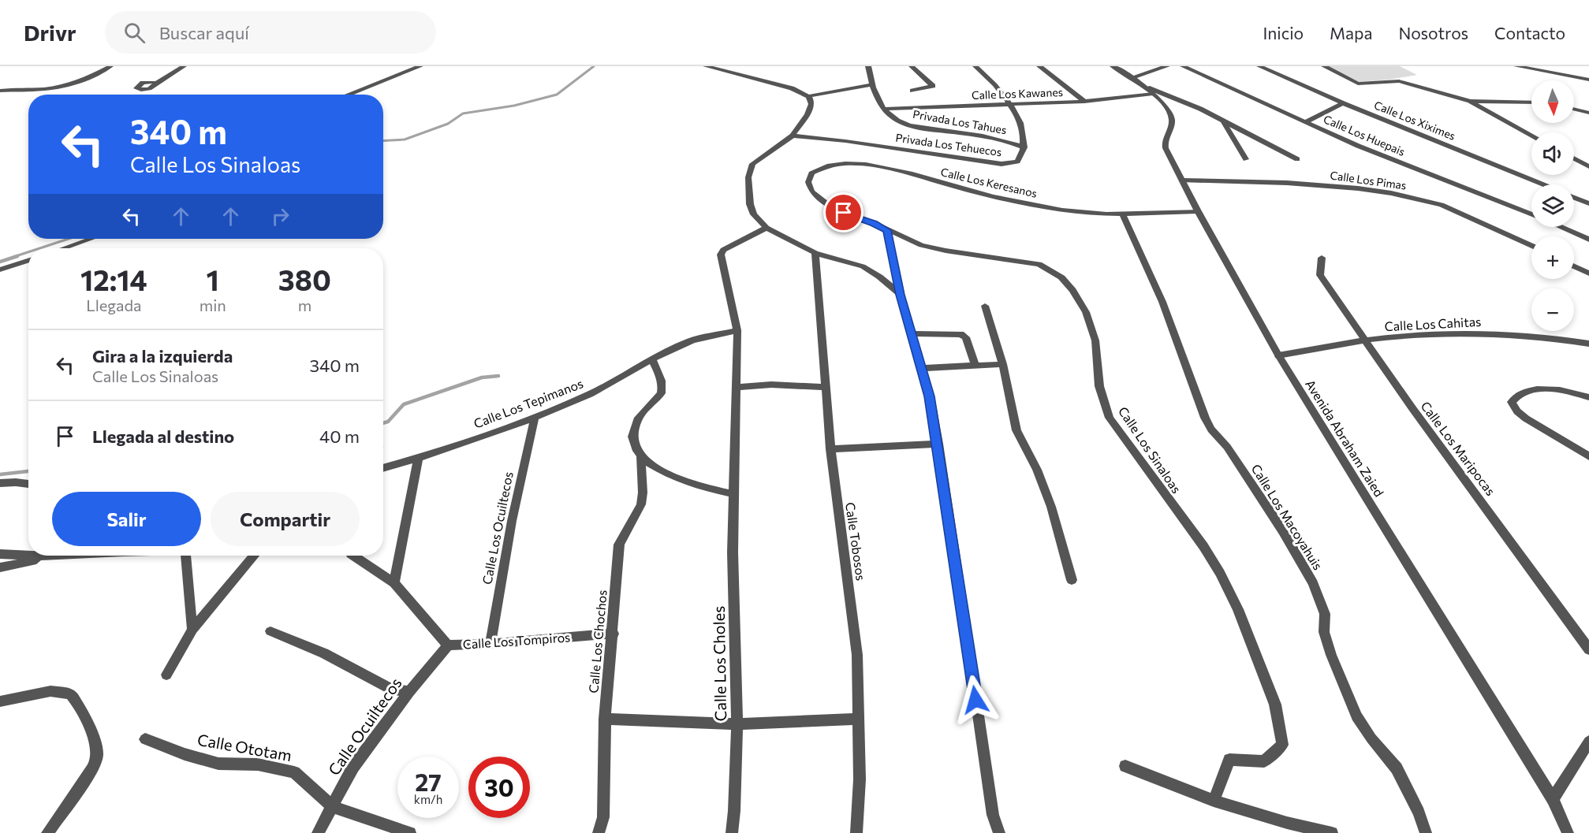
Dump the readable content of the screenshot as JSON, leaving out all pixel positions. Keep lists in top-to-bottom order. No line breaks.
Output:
{"streets":{"street":["Calle Los Kawanes","Calle Los Xiximes","Privada Los Tahues","Calle Los Huepais","Privada Los Tehuecos","Calle Los Pimas","Calle Los Keresanos","Calle Los Cahitas","Calle Los Tepimanos","Avenida Abraham Zaied","Calle Los Maripocas","Calle Los Sinaloas","Calle Los Macoyahuis","Calle Los Ocuiltecos","Calle Tobosos","Calle Los Tompiros","Calle Los Chochos","Calle Los Choles","Calle Ocuiltecos","Calle Ototam"]},"crossings":[["Calle Los Kawanes","Privada Los Tahues"],["Calle Los Kawanes","Avenida Abraham Zaied"],["Privada Los Tahues","Privada Los Tehuecos"],["Calle Los Pimas","Avenida Abraham Zaied"],["Calle Los Keresanos","Avenida Abraham Zaied"],["Calle Los Keresanos","Calle Los Sinaloas"],["Calle Los Keresanos","Calle Los Macoyahuis"],["Calle Los Cahitas","Avenida Abraham Zaied"],["Calle Los Cahitas","Calle Los Maripocas"],["Calle Los Tepimanos","Calle Los Ocuiltecos"],["Calle Los Tepimanos","Calle Los Choles"],["Calle Los Ocuiltecos","Calle Los Tompiros"],["Calle Los Tompiros","Calle Los Chochos"],["Calle Los Tompiros","Calle Ocuiltecos"],["Calle Ocuiltecos","Calle Ototam"]],"north":"bottom","page":{"header":"Drivr","search":"Buscar aquí","nav":["Inicio","Mapa","Nosotros","Contacto"],"map_buttons":["+","−"],"turn":["340 m","Calle Los Sinaloas"],"eta":["12:14","Llegada","1","min","380","m"],"list":[{"name":"Gira a la izquierda","note":"Calle Los Sinaloas","value":"340 m"},{"name":"Llegada al destino","value":"40 m"}],"buttons":["Salir","Compartir"],"speed":"27 km/h","limit":"30"}}
